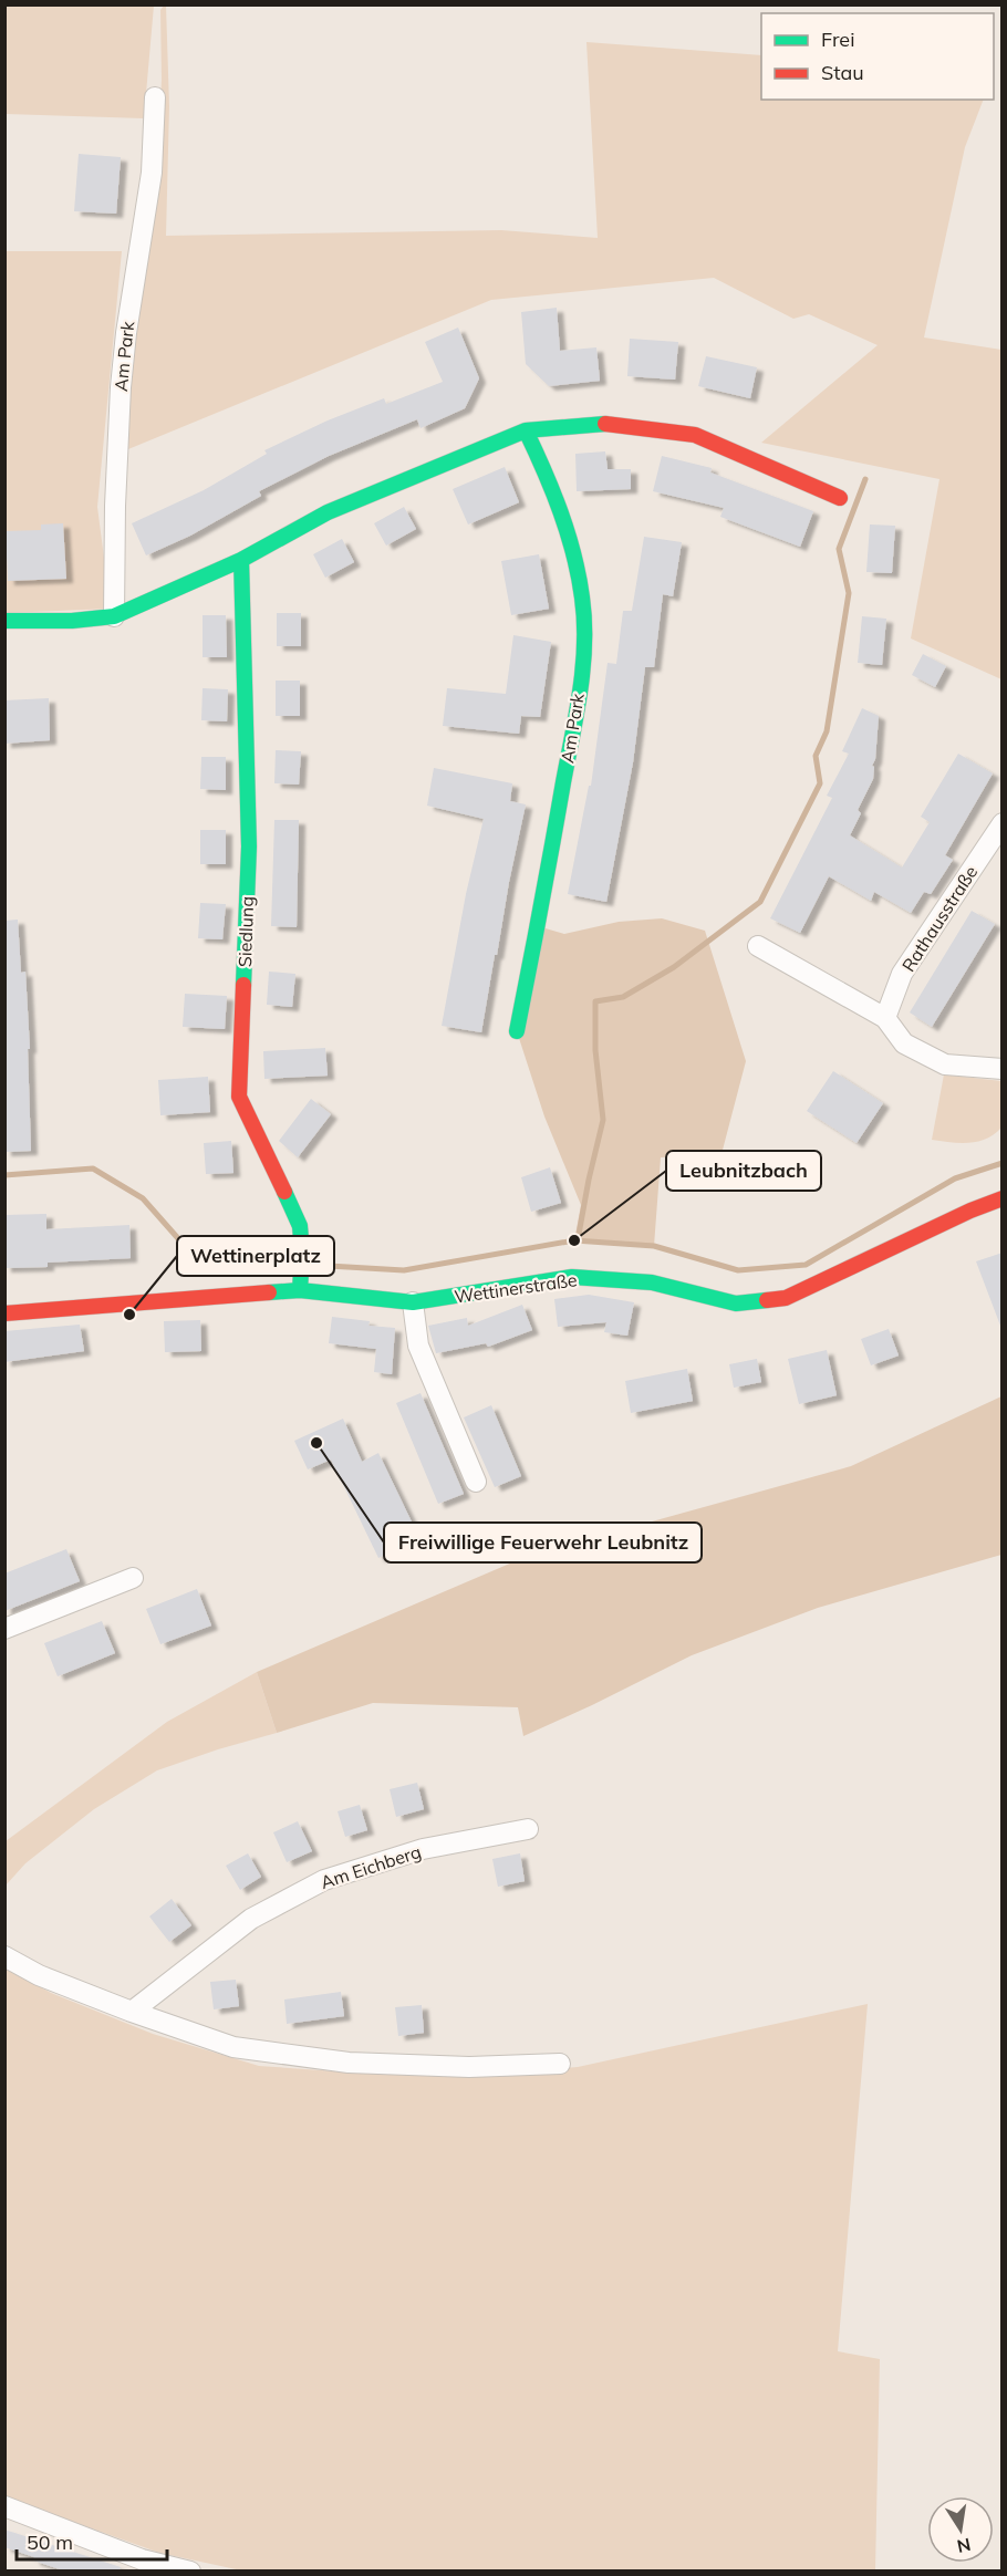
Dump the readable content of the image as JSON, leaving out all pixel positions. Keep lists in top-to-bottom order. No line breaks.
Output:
{"streets":{"street":["Am Park","Rathausstraße","Siedlung","Wettinerstraße","Am Eichberg"]},"crossings":[["Siedlung","Wettinerstraße"]],"places":["Leubnitzbach","Wettinerplatz","Freiwillige Feuerwehr Leubnitz"],"legend":["Frei","Stau"],"scale_bar":"50 m","north":"bottom"}
